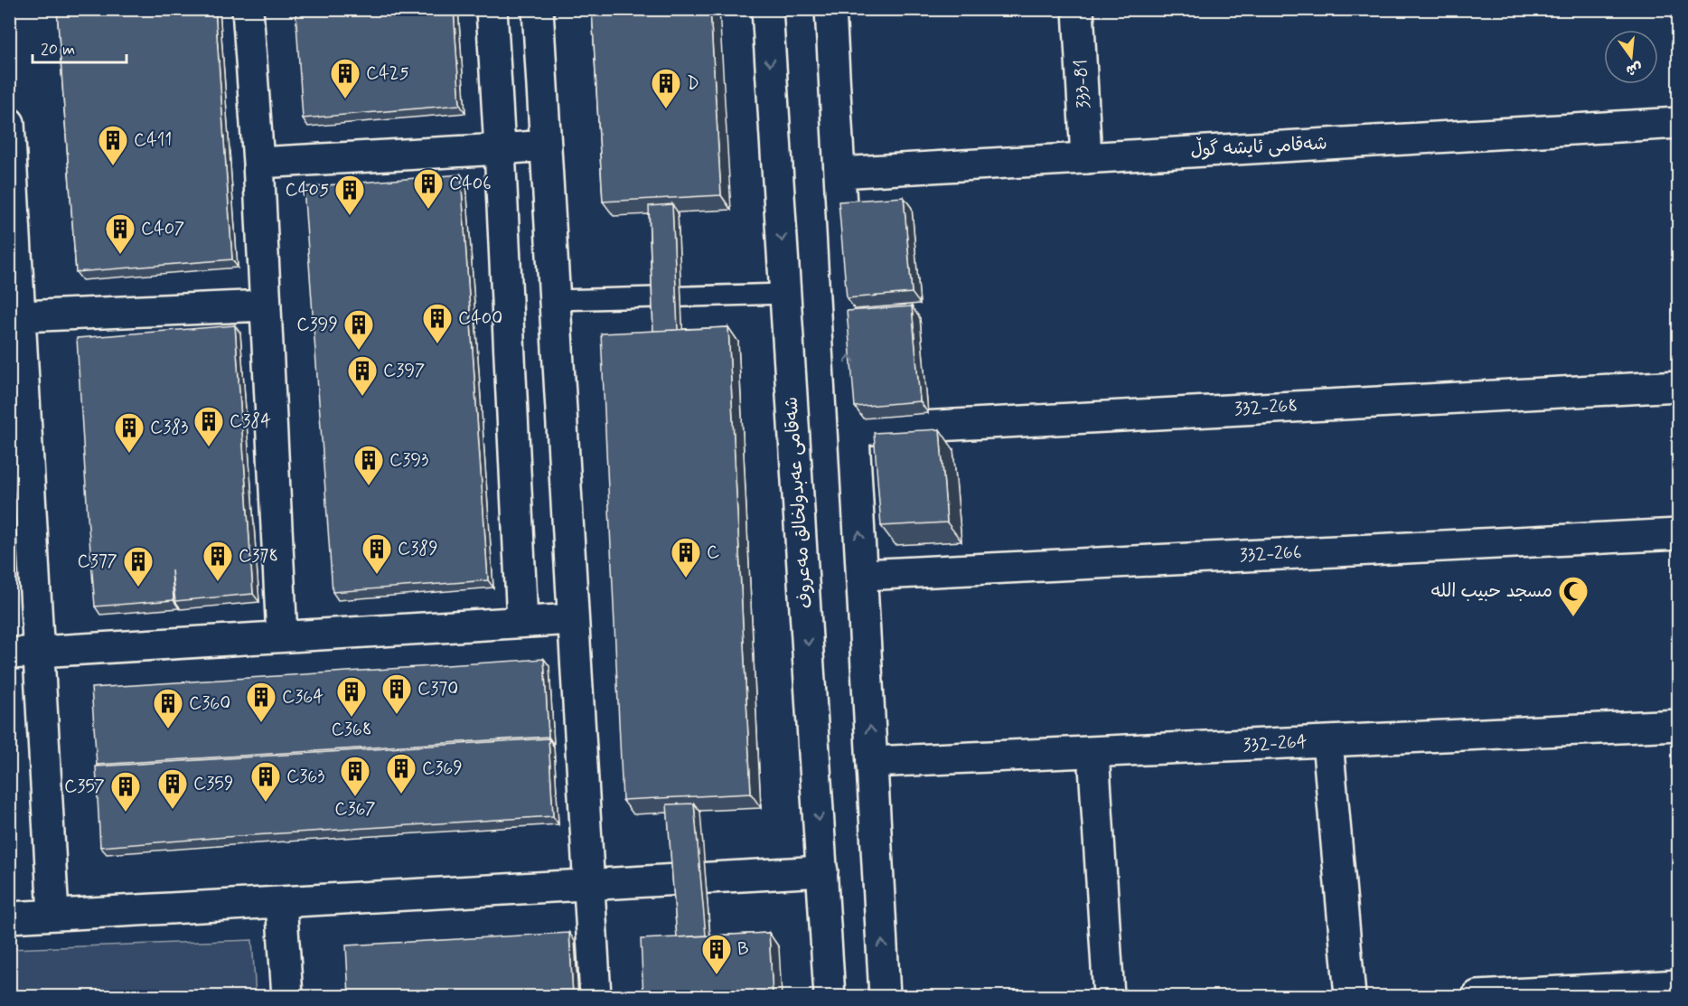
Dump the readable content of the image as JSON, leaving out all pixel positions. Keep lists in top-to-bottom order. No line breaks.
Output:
{"streets":{"street":["333-81","شەقامی ئایشە گوڵ","332-268","شەقامی عەبدولخالق مەعروف","332-266","332-264"]},"crossings":[["333-81","شەقامی ئایشە گوڵ"]],"places":{"building":["C425","D","C411","C406","C405","C407","C400","C399","C397","C384","C383","C393","C389","C","C378","C377","C370","C368","C364","C360","C369","C367","C363","C359","C357","B"],"mosque":["مسجد حبيب الله"]},"scale_bar":"20 m","north":"bottom"}
